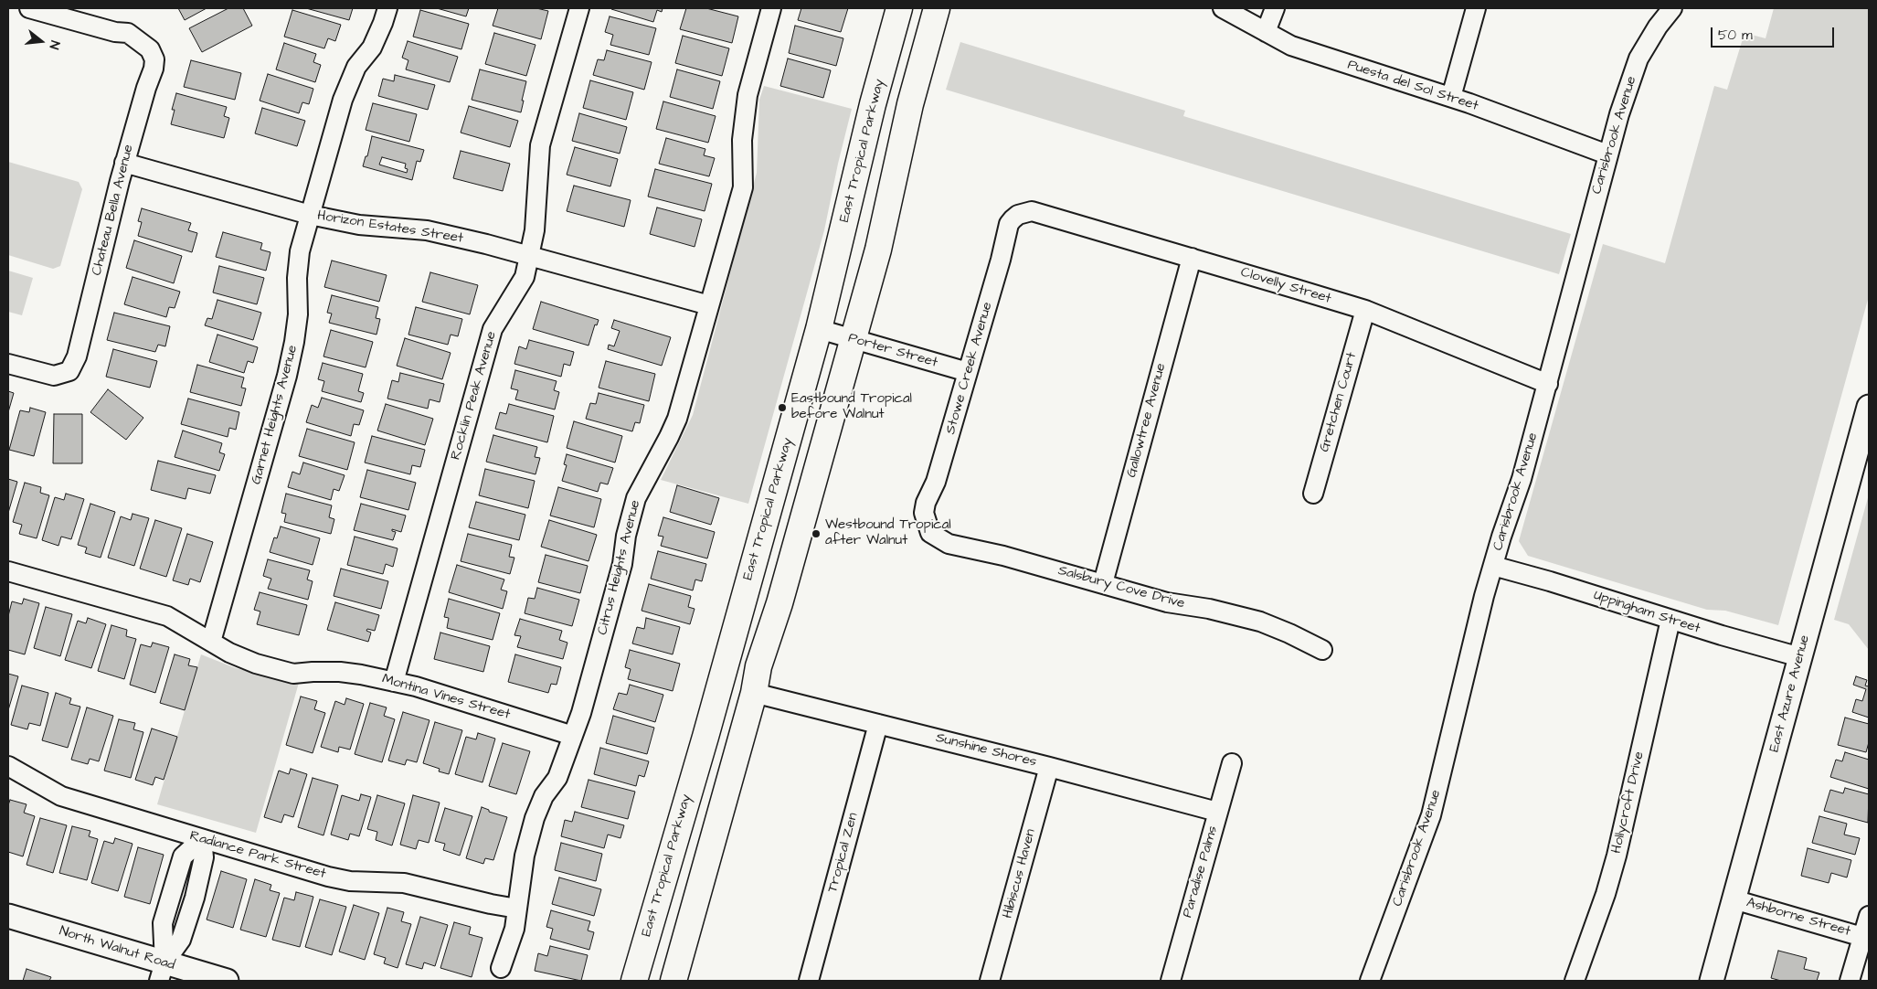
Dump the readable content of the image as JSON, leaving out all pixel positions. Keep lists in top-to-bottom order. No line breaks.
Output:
{"streets":{"main road":["East Tropical Parkway"],"street":["Puesta del Sol Street","Carisbrook Avenue","Chateau Bella Avenue","Horizon Estates Street","Clovelly Street","Porter Street","Stowe Creek Avenue","Rocklin Peak Avenue","Gretchen Court","Garnet Heights Avenue","Gallowtree Avenue","Citrus Heights Avenue","Salsbury Cove Drive","Uppingham Street","East Azure Avenue","Montina Vines Street","Sunshine Shores","Hollycroft Drive","Tropical Zen","Radiance Park Street","Paradise Palms","Hibiscus Haven","Ashborne Street","North Walnut Road"]},"crossings":[["Puesta del Sol Street","Carisbrook Avenue"],["Carisbrook Avenue","Clovelly Street"],["Carisbrook Avenue","Uppingham Street"],["East Tropical Parkway","Porter Street"],["Chateau Bella Avenue","Horizon Estates Street"],["Horizon Estates Street","Rocklin Peak Avenue"],["Horizon Estates Street","Garnet Heights Avenue"],["Horizon Estates Street","Citrus Heights Avenue"],["Clovelly Street","Stowe Creek Avenue"],["Clovelly Street","Gretchen Court"],["Clovelly Street","Gallowtree Avenue"],["Porter Street","Stowe Creek Avenue"],["Stowe Creek Avenue","Salsbury Cove Drive"],["Rocklin Peak Avenue","Montina Vines Street"],["Garnet Heights Avenue","Montina Vines Street"],["Gallowtree Avenue","Salsbury Cove Drive"],["Citrus Heights Avenue","Montina Vines Street"],["Citrus Heights Avenue","Radiance Park Street"],["Uppingham Street","East Azure Avenue"],["Uppingham Street","Hollycroft Drive"],["East Azure Avenue","Ashborne Street"],["Sunshine Shores","Tropical Zen"],["Sunshine Shores","Paradise Palms"],["Sunshine Shores","Hibiscus Haven"]],"places":["Eastbound Tropical before Walnut","Westbound Tropical after Walnut"],"scale_bar":"50 m","north":"right"}
